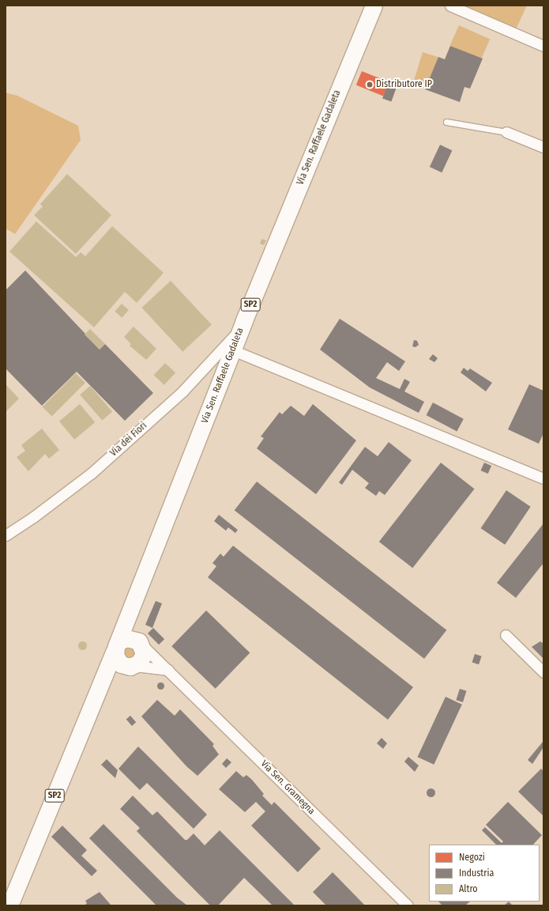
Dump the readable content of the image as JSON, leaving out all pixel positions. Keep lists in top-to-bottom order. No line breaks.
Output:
{"streets":{"main road":["Via Sen. Raffaele Gadaleta","SP2"],"street":["Via dei Fiori","Via Sen. Gramegna"]},"crossings":[["Via Sen. Raffaele Gadaleta","Via dei Fiori"],["Via Sen. Raffaele Gadaleta","Via Sen. Gramegna"]],"places":["Distributore IP"],"legend":["Negozi","Industria","Altro"]}
